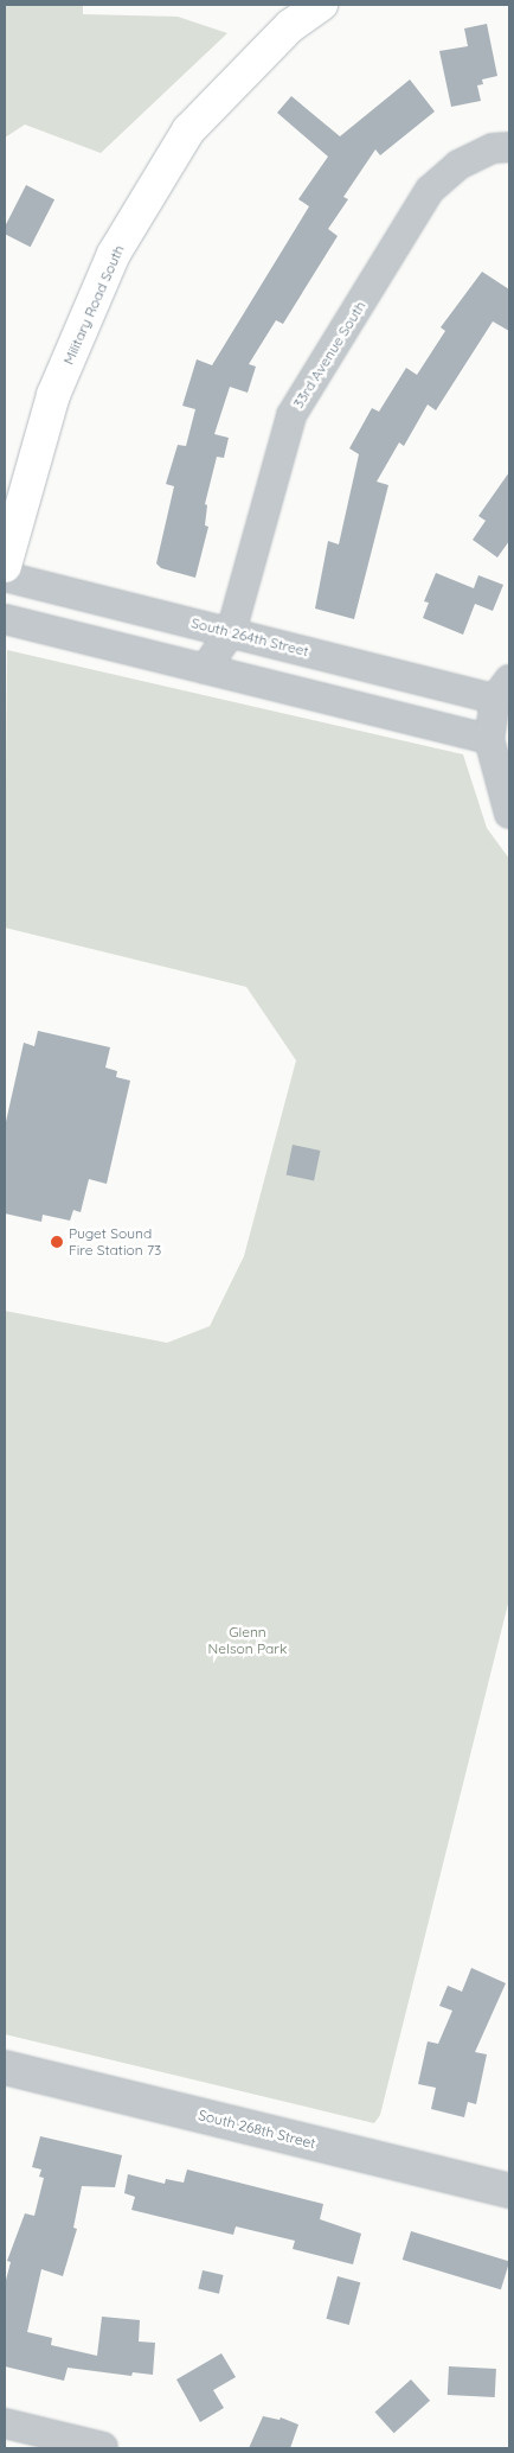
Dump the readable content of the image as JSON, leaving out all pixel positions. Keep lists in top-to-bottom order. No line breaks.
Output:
{"streets":{"main road":["Military Road South"],"street":["33rd Avenue South","South 264th Street","South 268th Street"]},"crossings":[["33rd Avenue South","South 264th Street"]],"parks":["Glenn Nelson Park"],"places":["Puget Sound Fire Station 73"]}
